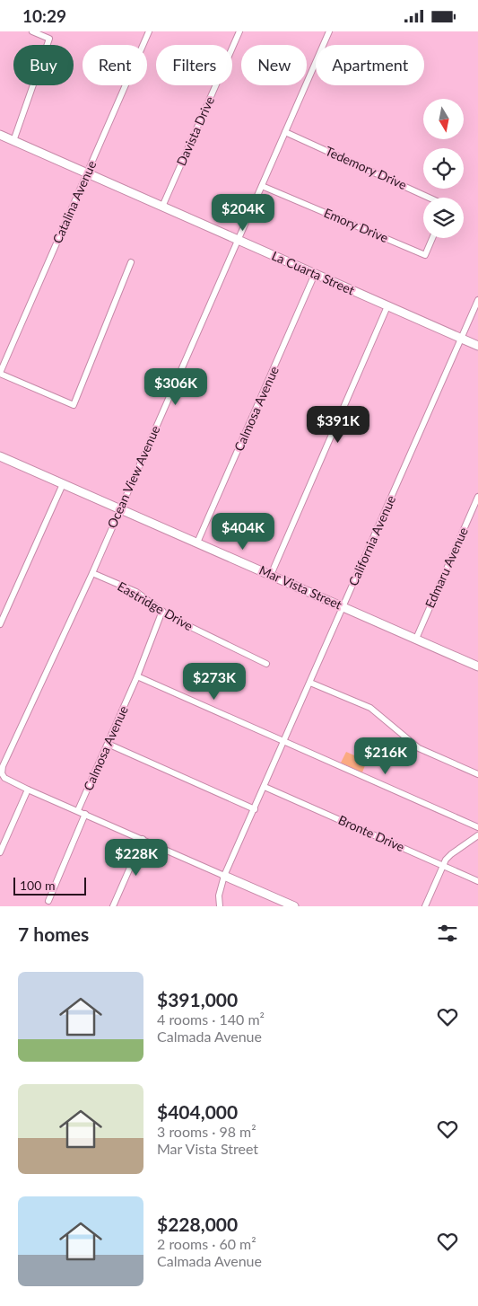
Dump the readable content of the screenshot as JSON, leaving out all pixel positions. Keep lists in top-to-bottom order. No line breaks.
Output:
{"streets":{"street":["Davista Drive","Tedemory Drive","Catalina Avenue","Emory Drive","La Cuarta Street","Calmosa Avenue","Ocean View Avenue","California Avenue","Edmaru Avenue","Mar Vista Street","Eastridge Drive","Bronte Drive"]},"crossings":[["Davista Drive","La Cuarta Street"],["Tedemory Drive","Ocean View Avenue"],["Catalina Avenue","La Cuarta Street"],["Emory Drive","Ocean View Avenue"],["La Cuarta Street","Calmosa Avenue"],["La Cuarta Street","Ocean View Avenue"],["La Cuarta Street","California Avenue"],["Calmosa Avenue","Mar Vista Street"],["Calmosa Avenue","Eastridge Drive"],["Ocean View Avenue","Mar Vista Street"],["Ocean View Avenue","Eastridge Drive"],["California Avenue","Mar Vista Street"],["California Avenue","Bronte Drive"],["Edmaru Avenue","Mar Vista Street"]],"scale_bar":"100 m","north":"bottom","page":{"status":"10:29","chip":["Buy","Rent","Filters","New","Apartment"],"price":["$204K","$306K","$391K","$404K","$273K","$216K","$228K"],"scale":"100 m","heading":"7 homes","list":[{"name":"$391,000","note":"4 rooms · 140 m² · Calmada Avenue"},{"name":"$404,000","note":"3 rooms · 98 m² · Mar Vista Street"},{"name":"$228,000","note":"2 rooms · 60 m² · Calmada Avenue"}]}}
